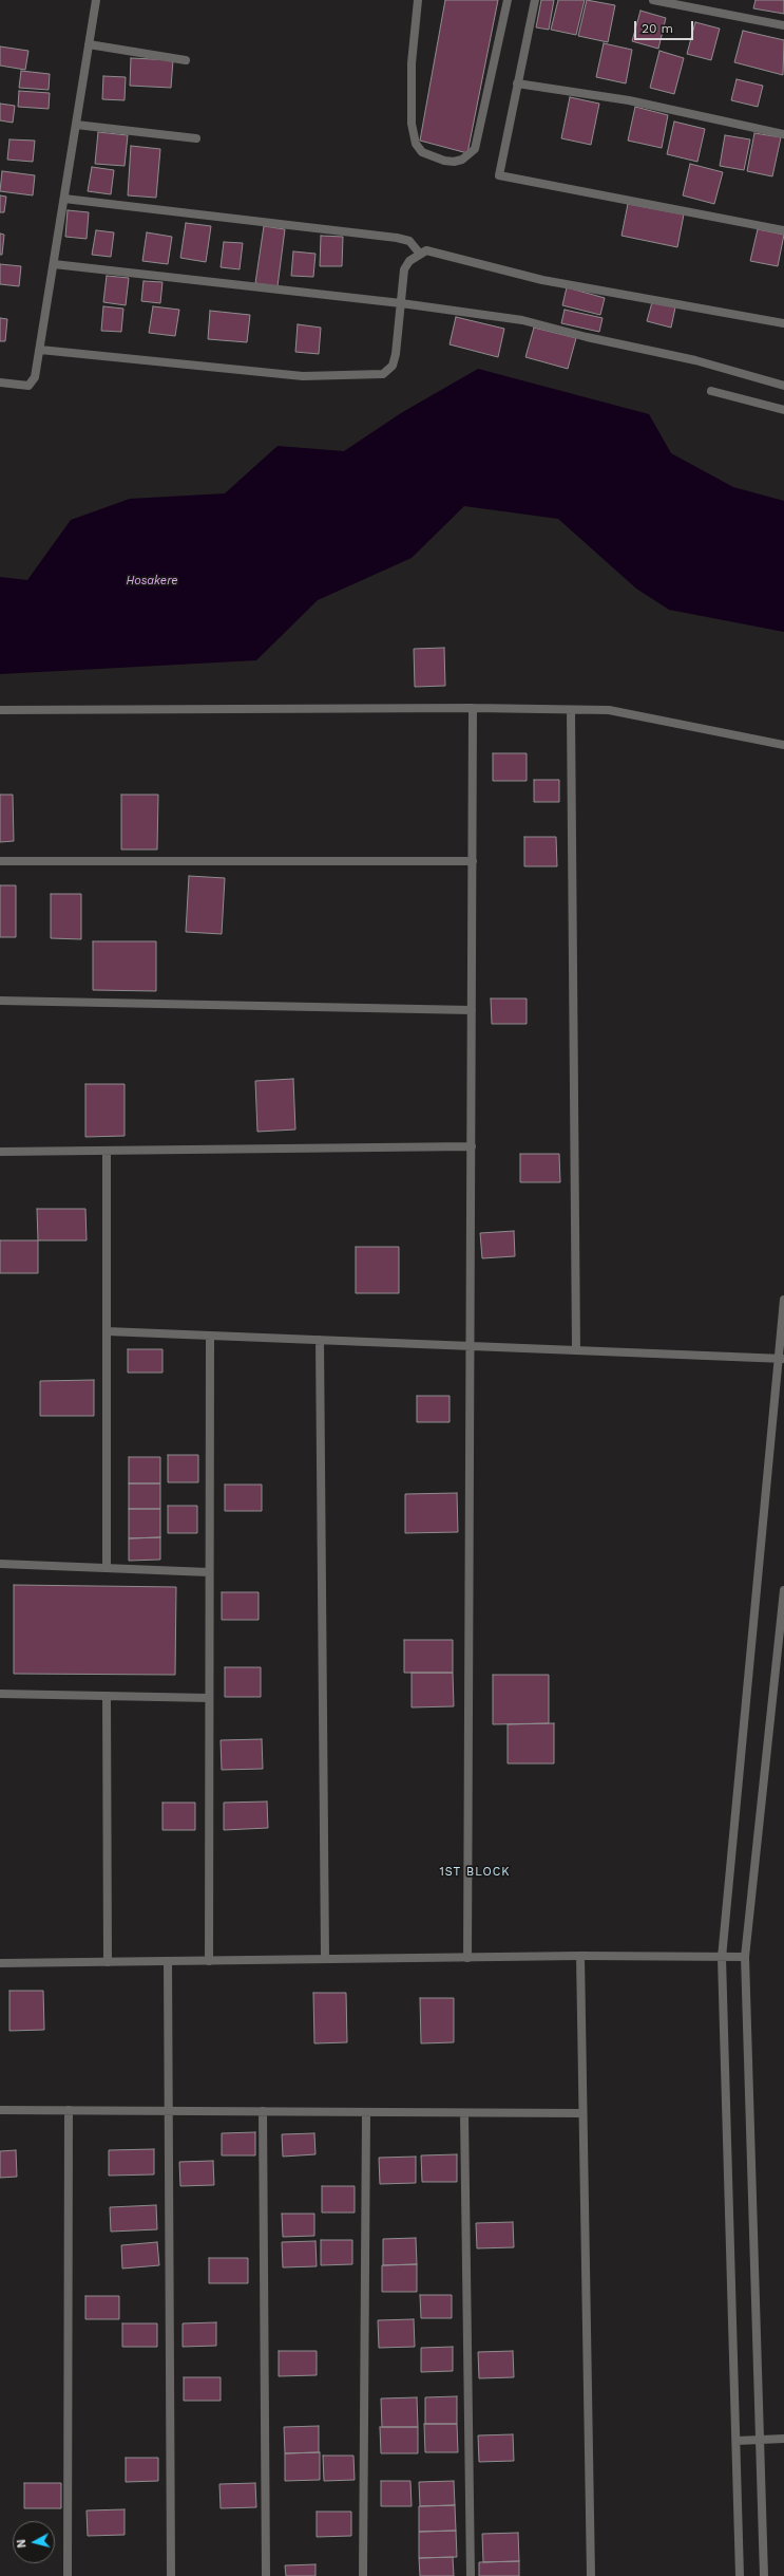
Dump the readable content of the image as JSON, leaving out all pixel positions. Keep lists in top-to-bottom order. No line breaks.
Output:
{"districts":["1ST BLOCK"],"water":["Hosakere"],"scale_bar":"20 m","north":"left"}
